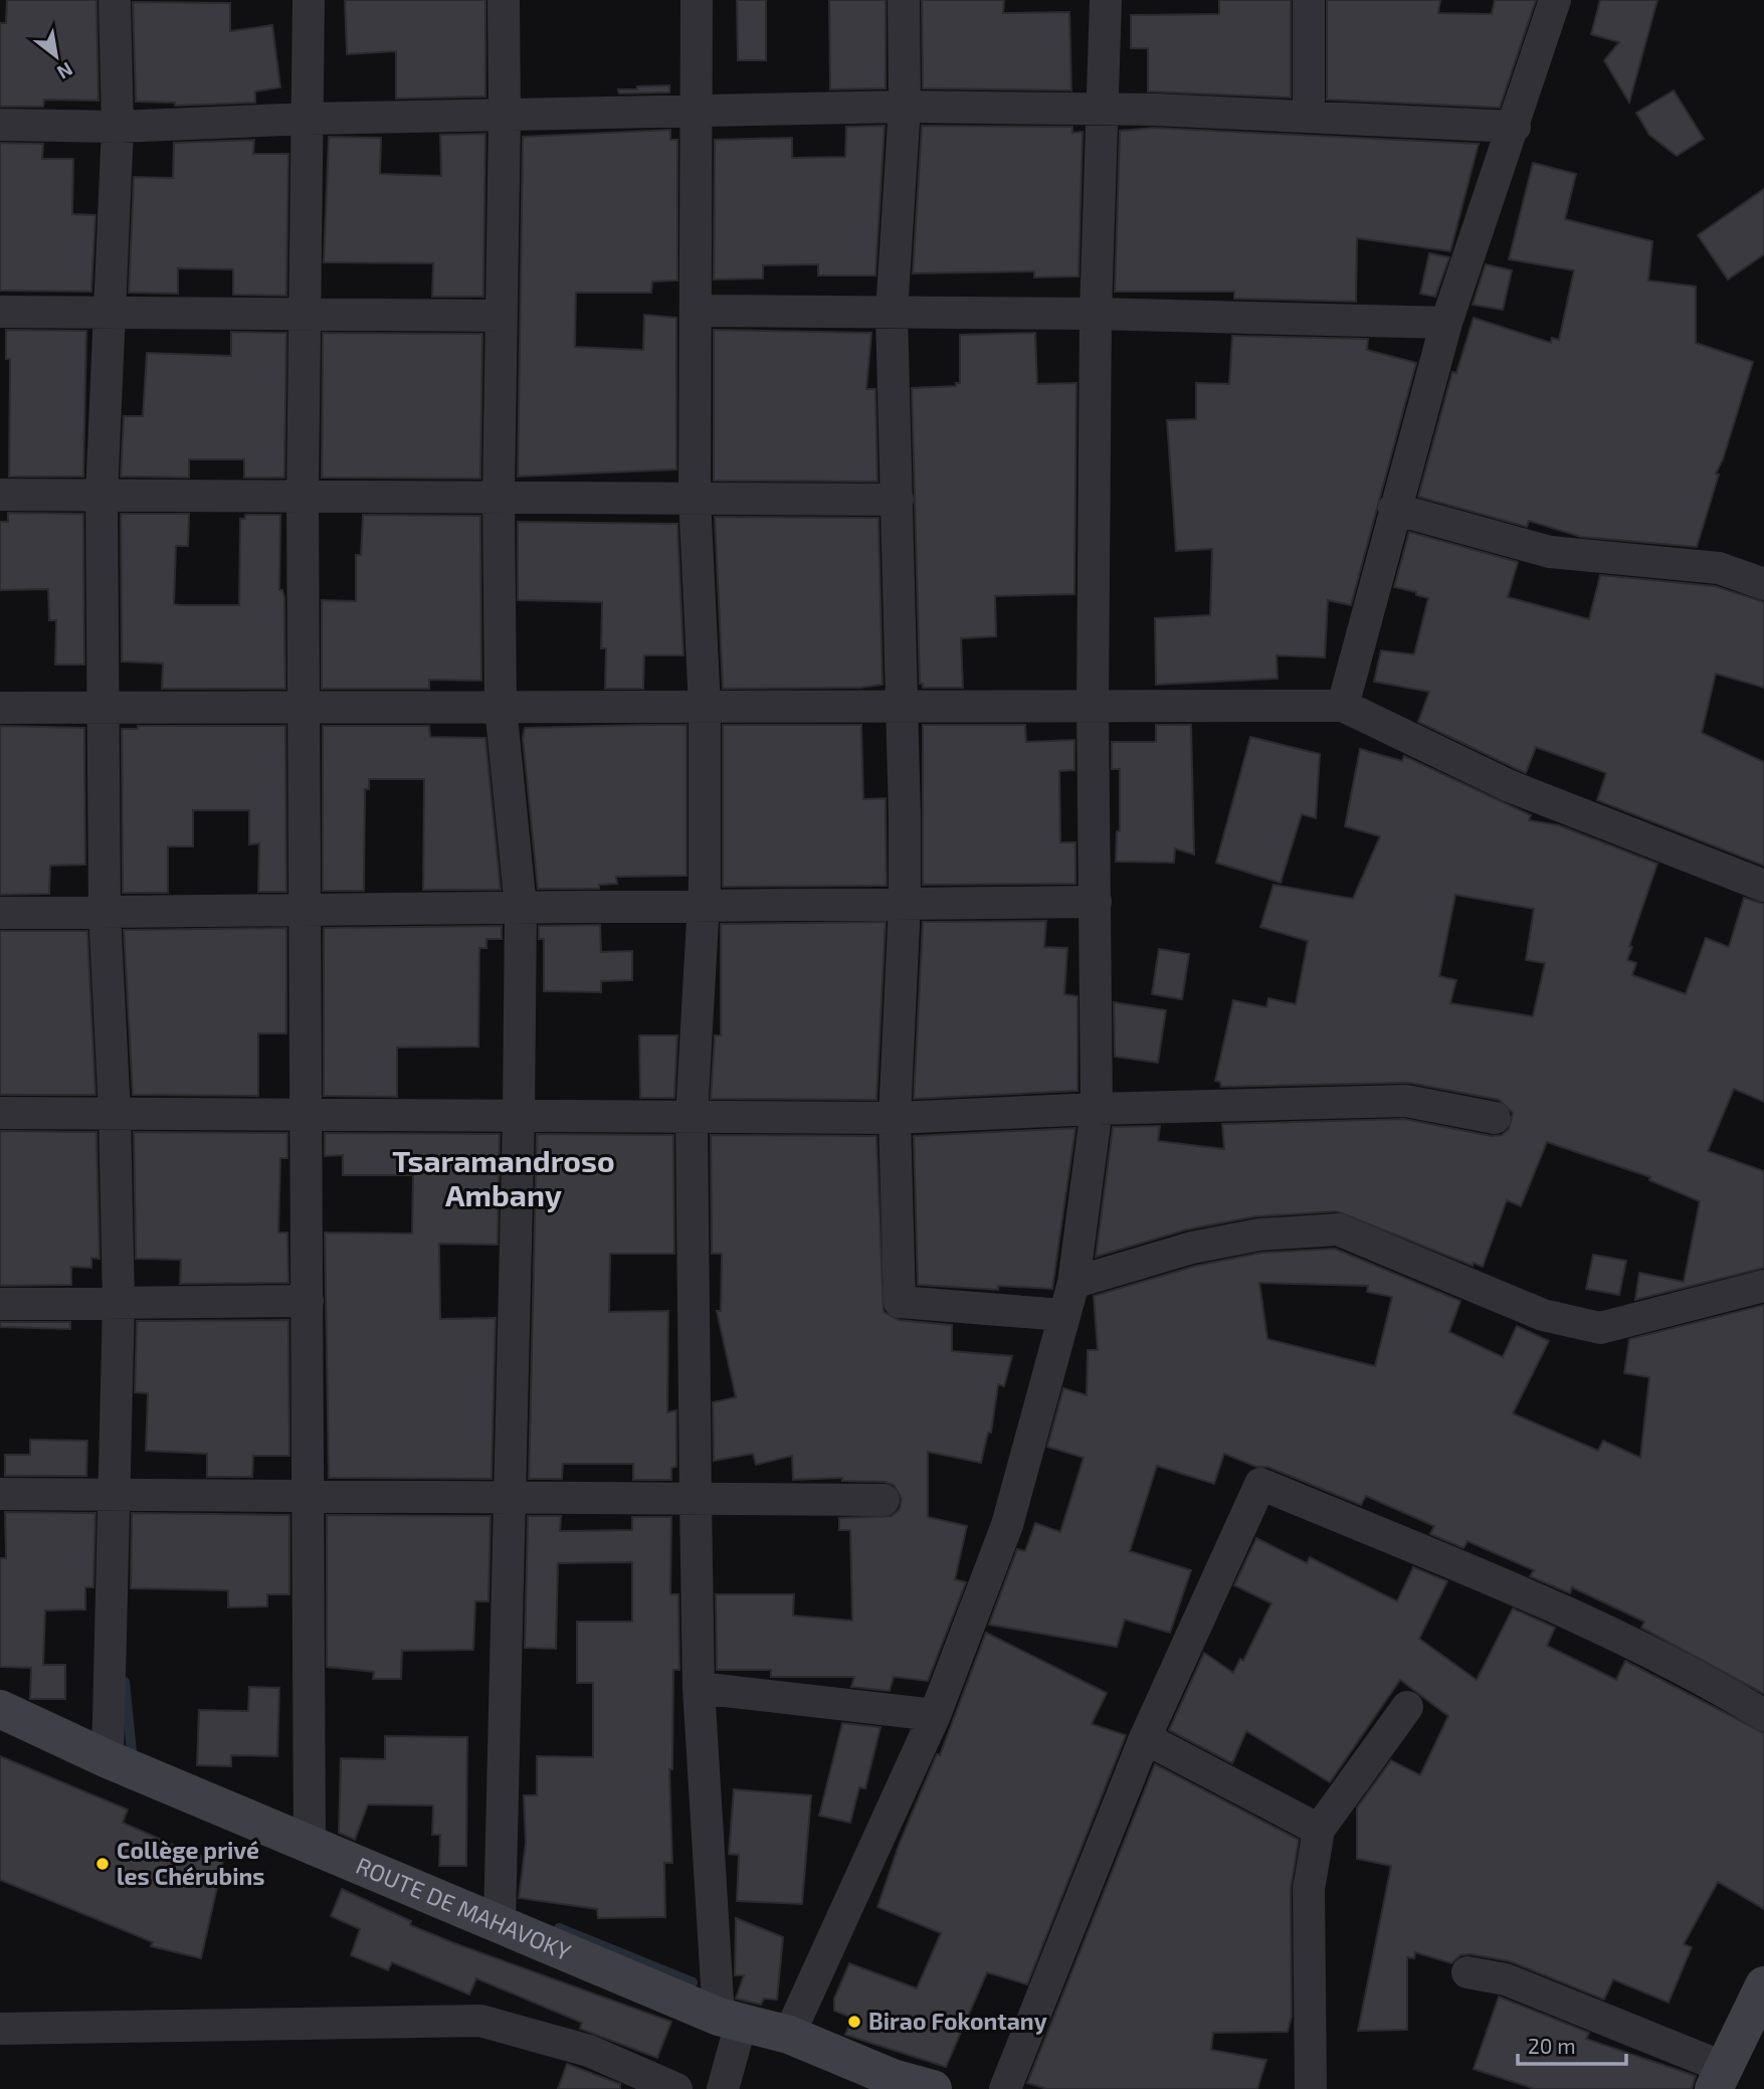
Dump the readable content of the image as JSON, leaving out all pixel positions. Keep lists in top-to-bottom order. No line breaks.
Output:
{"streets":{"street":["ROUTE DE MAHAVOKY"]},"districts":["Tsaramandroso Ambany"],"places":["Collège privé les Chérubins","Birao Fokontany"],"scale_bar":"20 m","north":"bottom right"}
